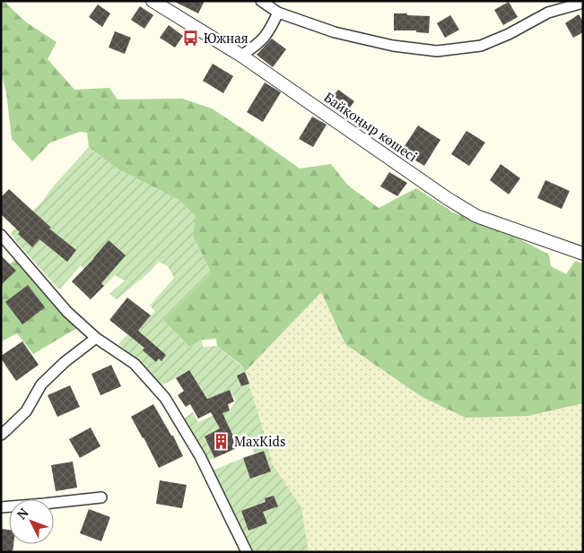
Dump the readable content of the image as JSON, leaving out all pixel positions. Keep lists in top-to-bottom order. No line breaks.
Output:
{"streets":{"street":["Байқоңыр көшесі"]},"places":{"bus stop":["Южная"],"building":["MaxKids"]},"north":"top left"}
